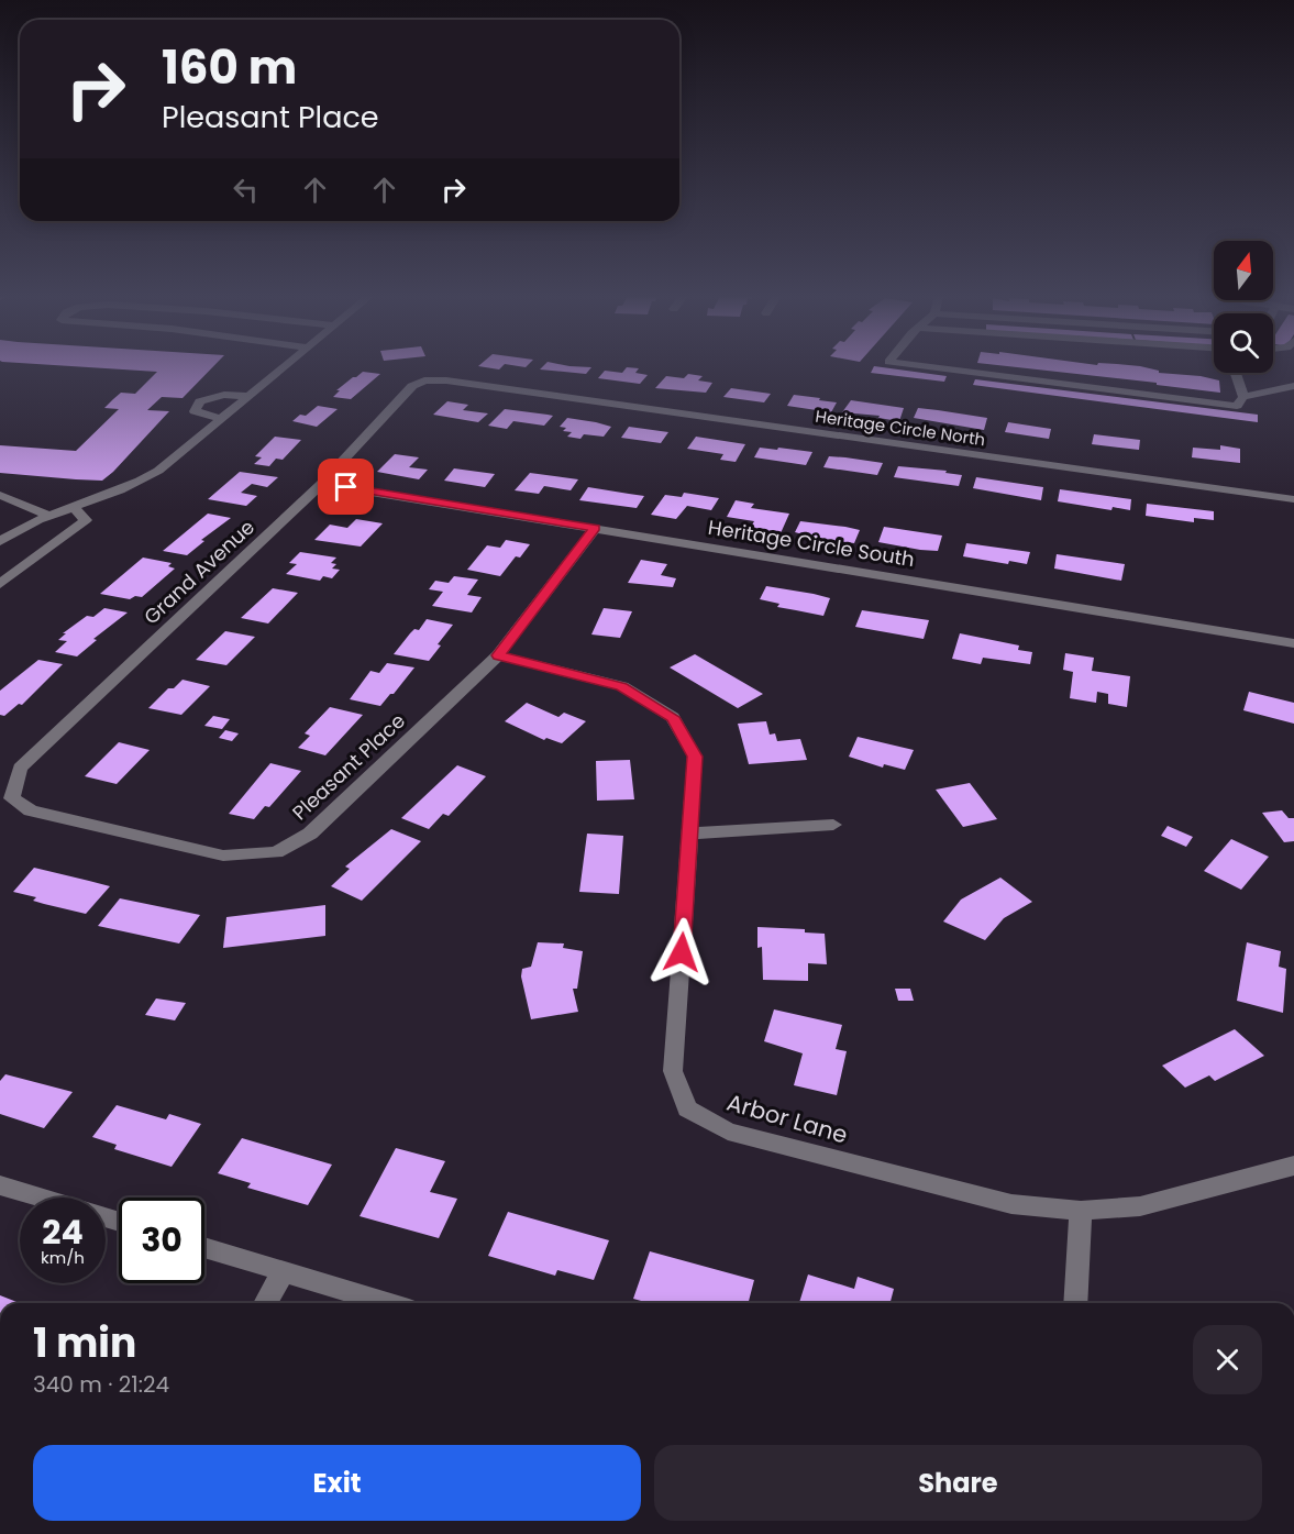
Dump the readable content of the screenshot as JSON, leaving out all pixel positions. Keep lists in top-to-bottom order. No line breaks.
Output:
{"streets":{"street":["Heritage Circle North","Heritage Circle South","Grand Avenue","Pleasant Place","Arbor Lane"]},"crossings":[["Heritage Circle North","Grand Avenue"],["Heritage Circle South","Grand Avenue"],["Heritage Circle South","Pleasant Place"],["Grand Avenue","Pleasant Place"],["Pleasant Place","Arbor Lane"]],"north":"top","page":{"turn":["160 m","Pleasant Place"],"speed":"24 km/h","limit":"30","heading":["1 min","340 m · 21:24"],"buttons":["Exit","Share"]}}
